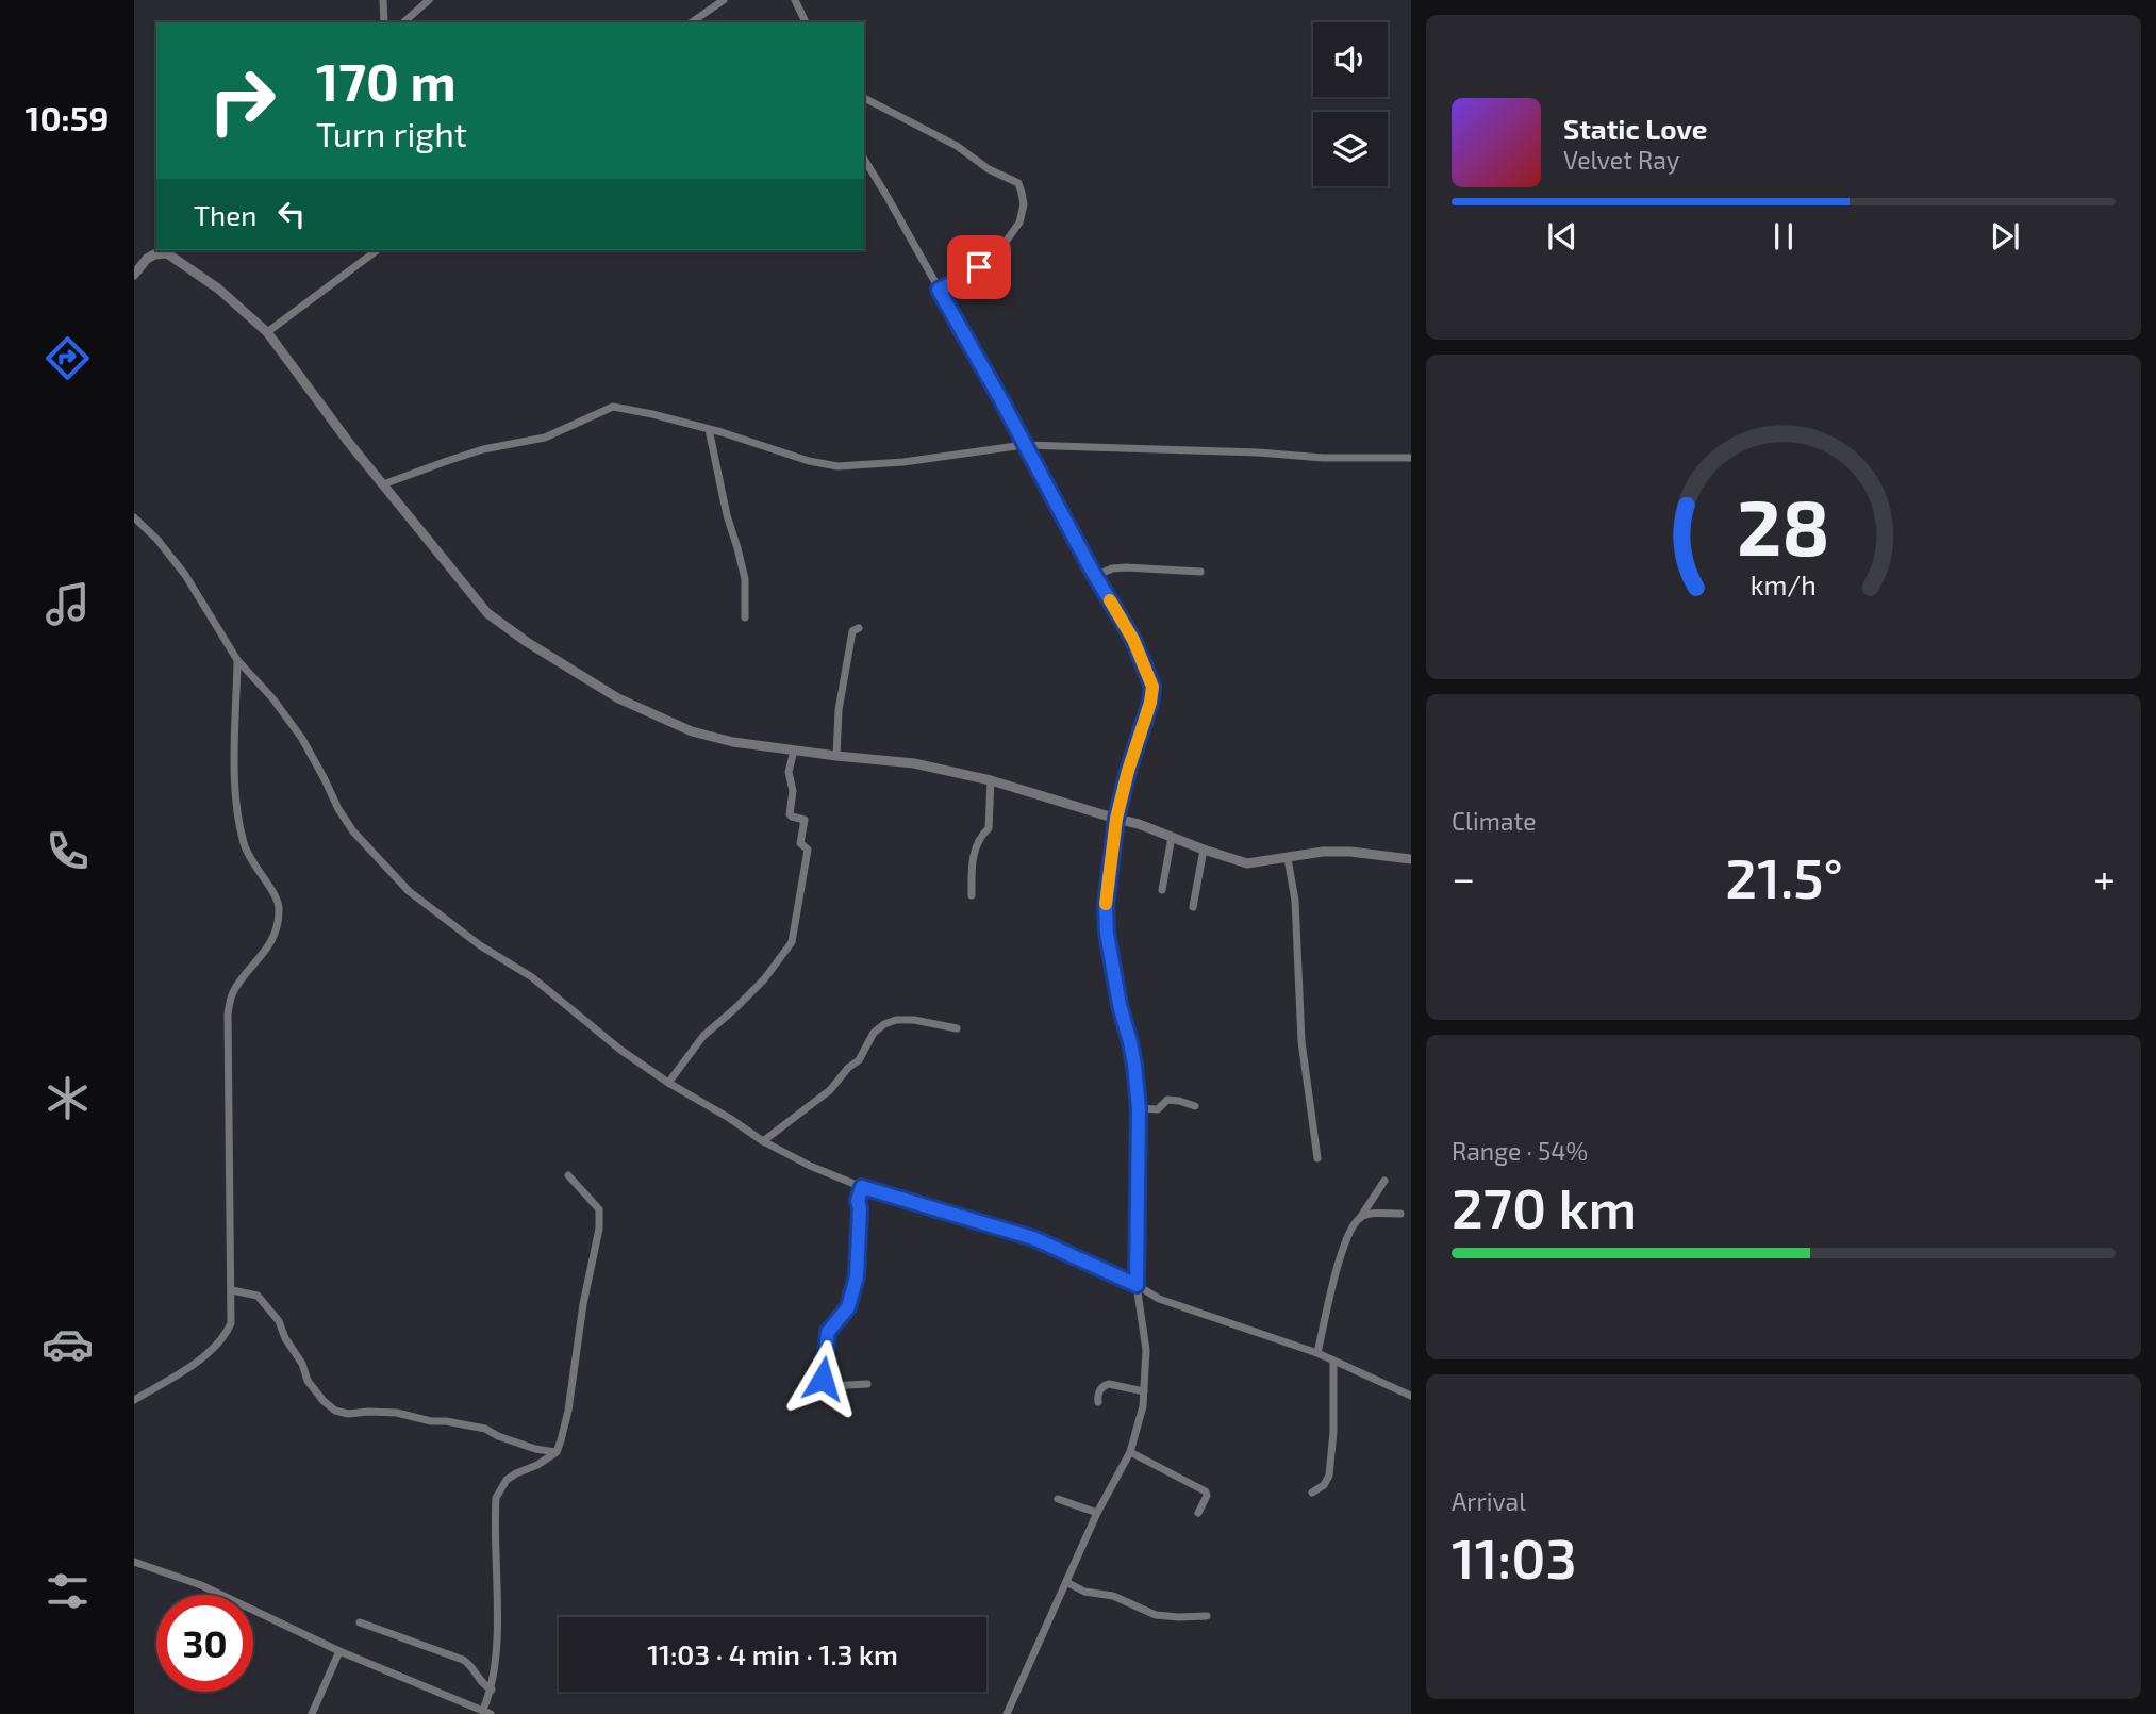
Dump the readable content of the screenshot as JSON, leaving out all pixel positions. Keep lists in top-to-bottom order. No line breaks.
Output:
{"page":{"tabs":"10:59","turn":["170 m","Turn right"],"song":["Static Love","Velvet Ray"],"then":"Then","tile":["Climate",["Range · 54%","270 km"],["Arrival","11:03"]],"heat":["−","21.5°","+"],"limit":"30","trip":"11:03 · 4 min · 1.3 km","gauge":["28","km/h"]}}
